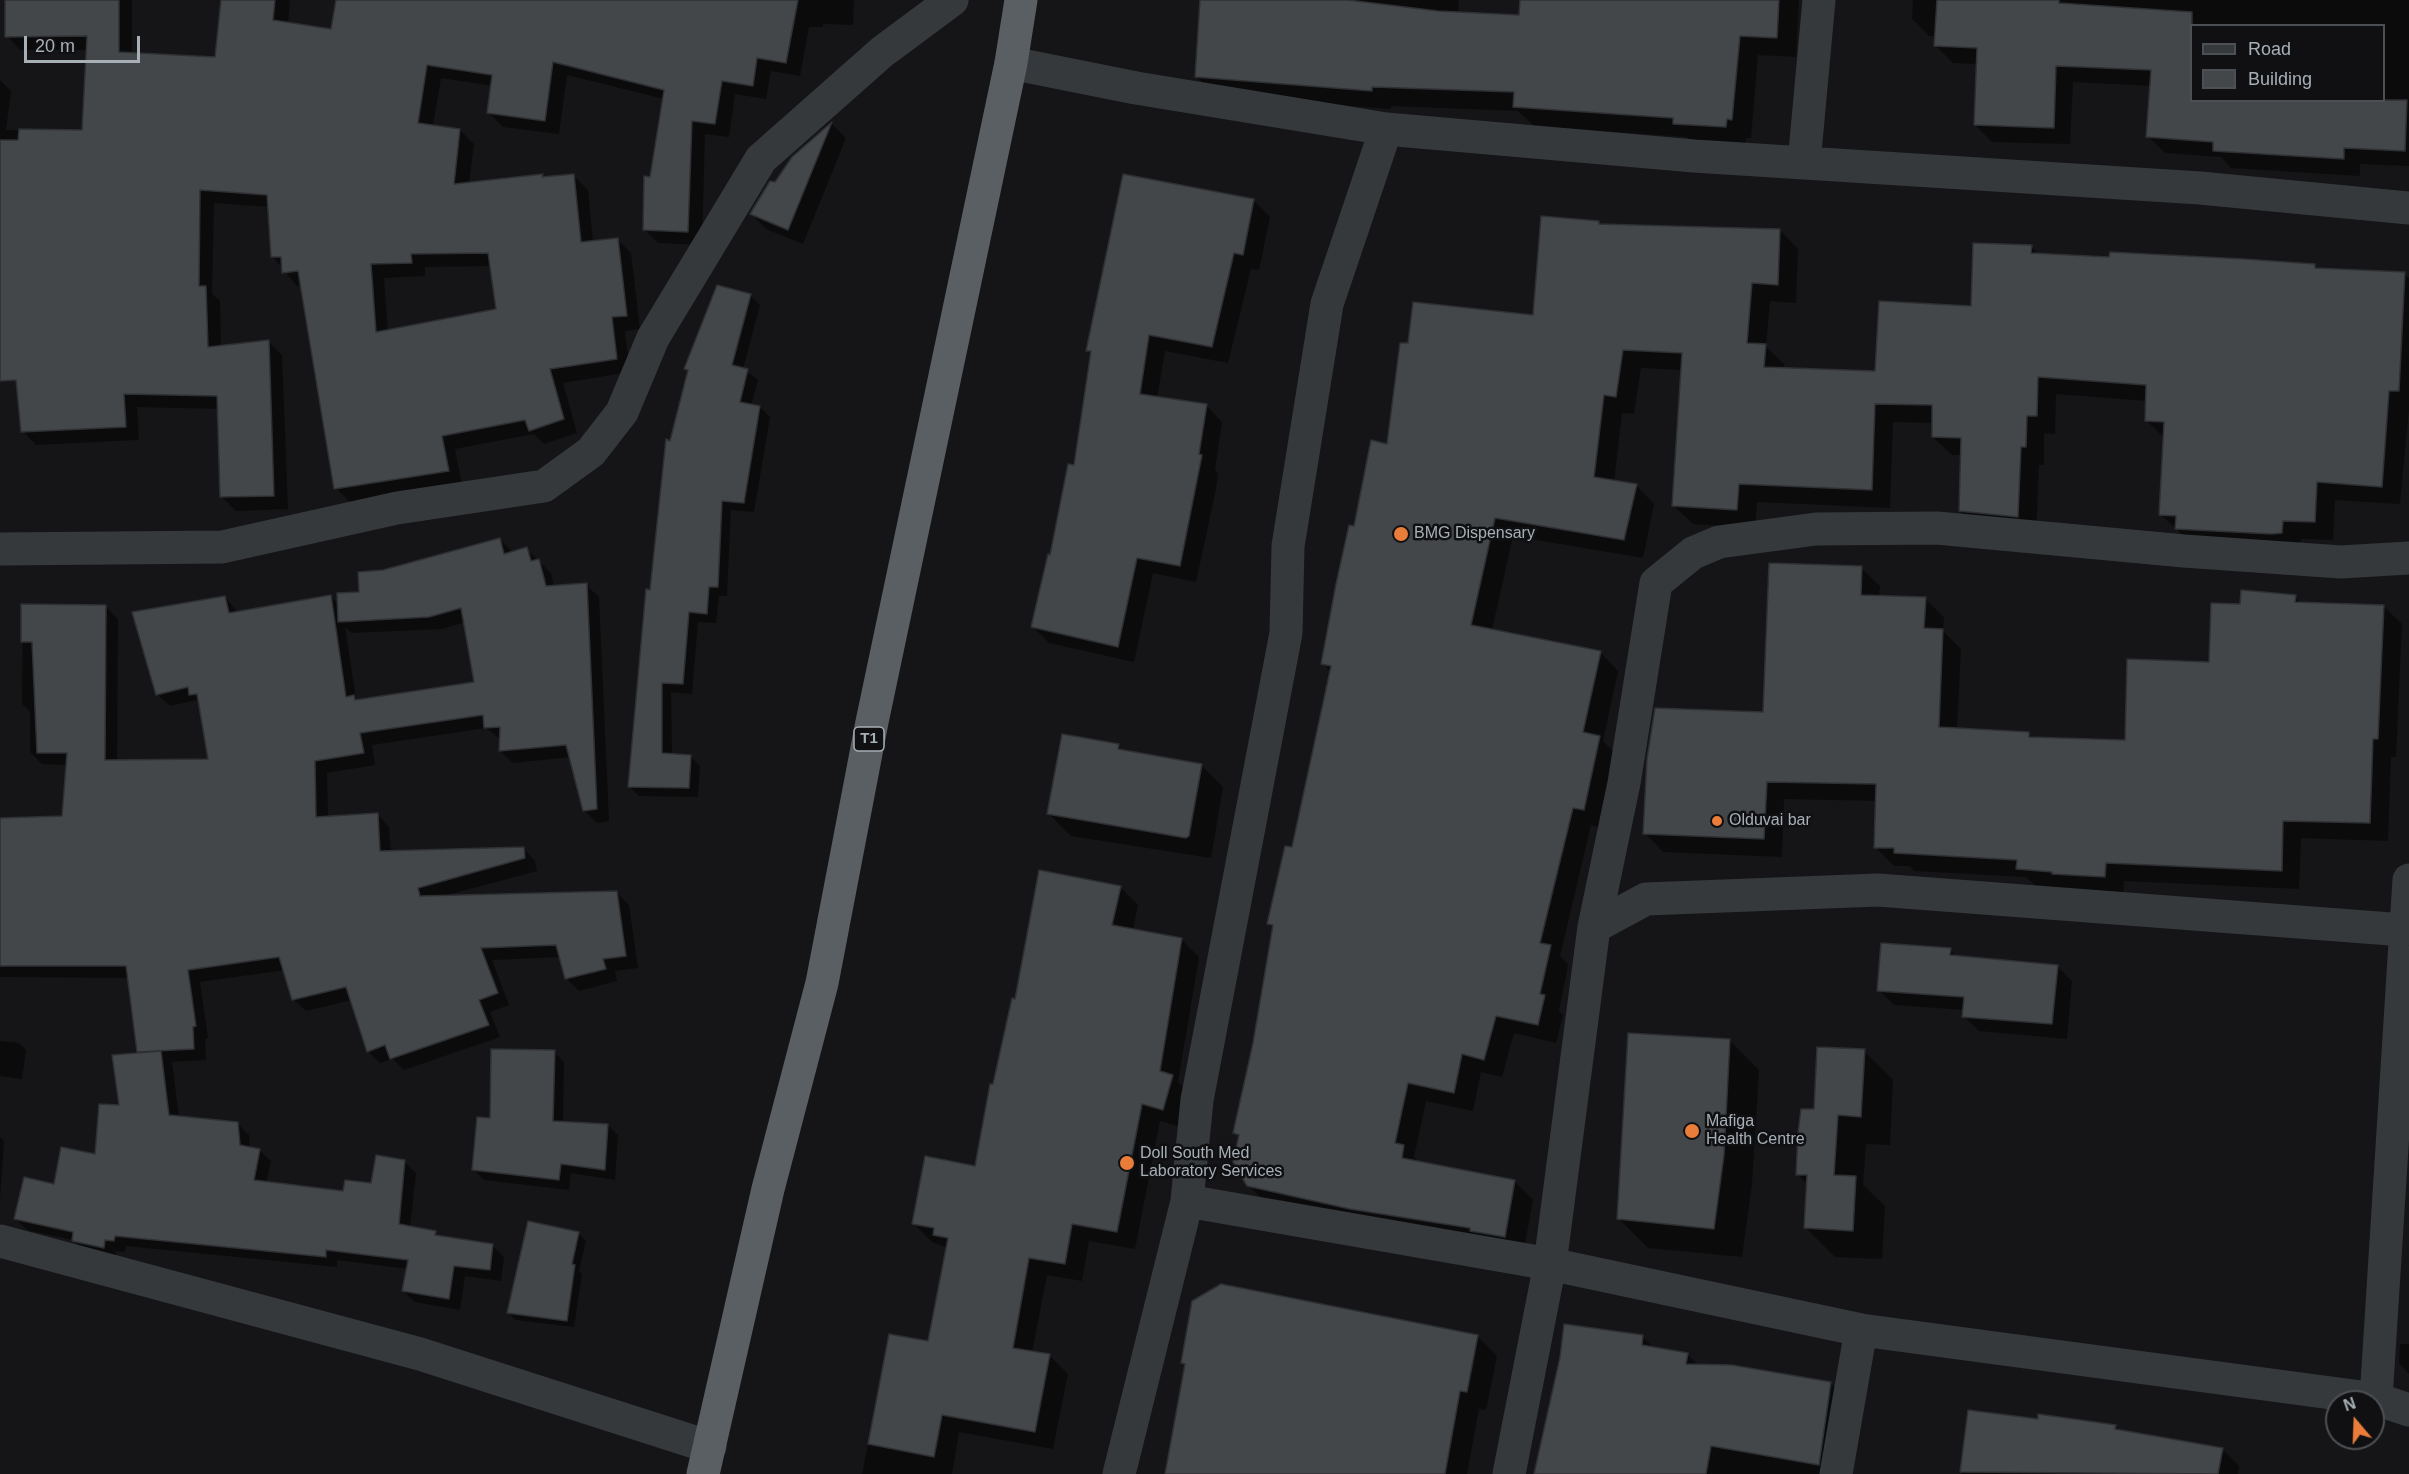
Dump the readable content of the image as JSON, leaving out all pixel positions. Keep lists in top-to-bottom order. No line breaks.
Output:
{"streets":{"highway":["T1"]},"places":["BMG Dispensary","Olduvai bar","Mafiga Health Centre","Doll South Med Laboratory Services"],"legend":["Road","Building"],"scale_bar":"20 m","north":"top"}
